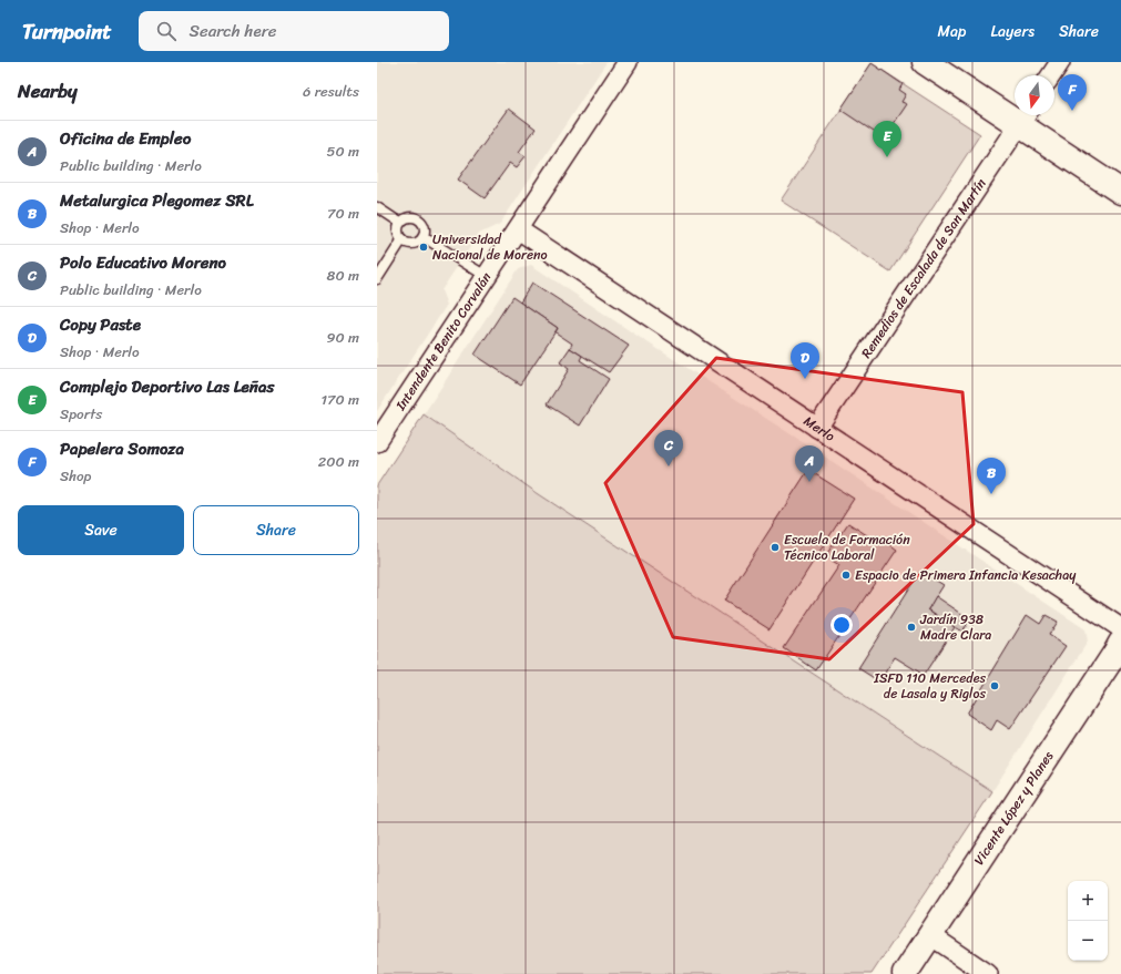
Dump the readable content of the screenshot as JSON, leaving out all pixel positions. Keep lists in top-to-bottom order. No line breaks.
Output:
{"streets":{"street":["Remedios de Escalada de San Martín","Intendente Benito Corvalán","Merlo","Vicente López y Planes"]},"crossings":[["Remedios de Escalada de San Martín","Merlo"],["Intendente Benito Corvalán","Merlo"]],"places":["Universidad Nacional de Moreno","Escuela de Formación Técnico Laboral","Espacio de Primera Infancia Kesachay","Jardín 938 Madre Clara","ISFD 110 Mercedes de Lasala y Riglos"],"north":"bottom","page":{"header":"Turnpoint","search":"Search here","nav":["Map","Layers","Share"],"heading":["Nearby","6 results"],"pins":["F","E","D","C","A","B"],"list":[{"mark":"A","name":"Oficina de Empleo","note":"Public building · Merlo","value":"50 m"},{"mark":"B","name":"Metalurgica Plegomez SRL","note":"Shop · Merlo","value":"70 m"},{"mark":"C","name":"Polo Educativo Moreno","note":"Public building · Merlo","value":"80 m"},{"mark":"D","name":"Copy Paste","note":"Shop · Merlo","value":"90 m"},{"mark":"E","name":"Complejo Deportivo Las Leñas","note":"Sports","value":"170 m"},{"mark":"F","name":"Papelera Somoza","note":"Shop","value":"200 m"}],"buttons":["Save","Share"],"map_buttons":["+","−"]}}
